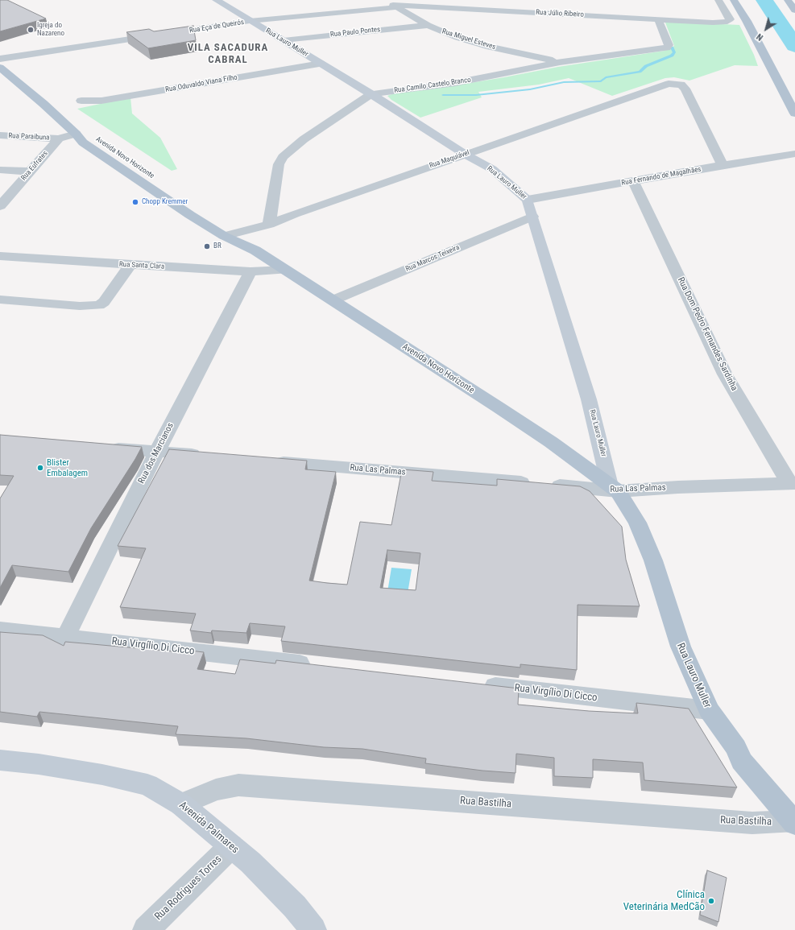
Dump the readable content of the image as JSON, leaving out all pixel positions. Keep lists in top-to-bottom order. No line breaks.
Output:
{"streets":{"main road":["Rua Lauro Muller","Avenida Novo Horizonte"],"street":["Rua Júlio Ribeiro","Rua Eça de Queirós","Rua Paulo Pontes","Rua Miguel Esteves","Rua Oduvaldo Viana Filho","Rua Camilo Castelo Branco","Rua Paraibuna","Rua Maquiável","Rua Eufrates","Rua Fernando de Magalhães","Rua Marcos Teixeira","Rua Santa Clara","Rua Dom Pedro Fernandes Sardinha","Rua dos Marcianos","Rua Las Palmas","Rua Virgílio Di Cicco","Rua Bastilha","Avenida Palmares","Rua Rodrigues Torres"]},"crossings":[["Rua Júlio Ribeiro","Rua Eça de Queirós"],["Rua Júlio Ribeiro","Rua Miguel Esteves"],["Rua Júlio Ribeiro","Rua Camilo Castelo Branco"],["Rua Eça de Queirós","Rua Miguel Esteves"],["Rua Eça de Queirós","Rua Lauro Muller"],["Rua Eça de Queirós","Avenida Novo Horizonte"],["Rua Paulo Pontes","Rua Miguel Esteves"],["Rua Paulo Pontes","Rua Lauro Muller"],["Rua Miguel Esteves","Rua Camilo Castelo Branco"],["Rua Lauro Muller","Rua Oduvaldo Viana Filho"],["Rua Lauro Muller","Rua Camilo Castelo Branco"],["Rua Lauro Muller","Avenida Novo Horizonte"],["Rua Lauro Muller","Rua Maquiável"],["Rua Lauro Muller","Rua Fernando de Magalhães"],["Rua Lauro Muller","Rua Marcos Teixeira"],["Rua Lauro Muller","Rua Las Palmas"],["Rua Lauro Muller","Rua Virgílio Di Cicco"],["Rua Lauro Muller","Rua Bastilha"],["Rua Camilo Castelo Branco","Rua Maquiável"],["Rua Paraibuna","Rua Eufrates"],["Avenida Novo Horizonte","Rua Maquiável"],["Avenida Novo Horizonte","Rua Marcos Teixeira"],["Avenida Novo Horizonte","Rua Santa Clara"],["Avenida Novo Horizonte","Rua Las Palmas"],["Rua Maquiável","Rua Fernando de Magalhães"],["Rua Fernando de Magalhães","Rua Dom Pedro Fernandes Sardinha"],["Rua Santa Clara","Rua dos Marcianos"],["Rua Dom Pedro Fernandes Sardinha","Rua Las Palmas"],["Rua dos Marcianos","Rua Virgílio Di Cicco"],["Rua Bastilha","Avenida Palmares"],["Avenida Palmares","Rua Rodrigues Torres"]],"districts":["VILA SACADURA CABRAL"],"places":["Igreja do Nazareno","Chopp Kremmer","BR","Blister Embalagem","Clínica Veterinária MedCão"],"north":"bottom left"}
